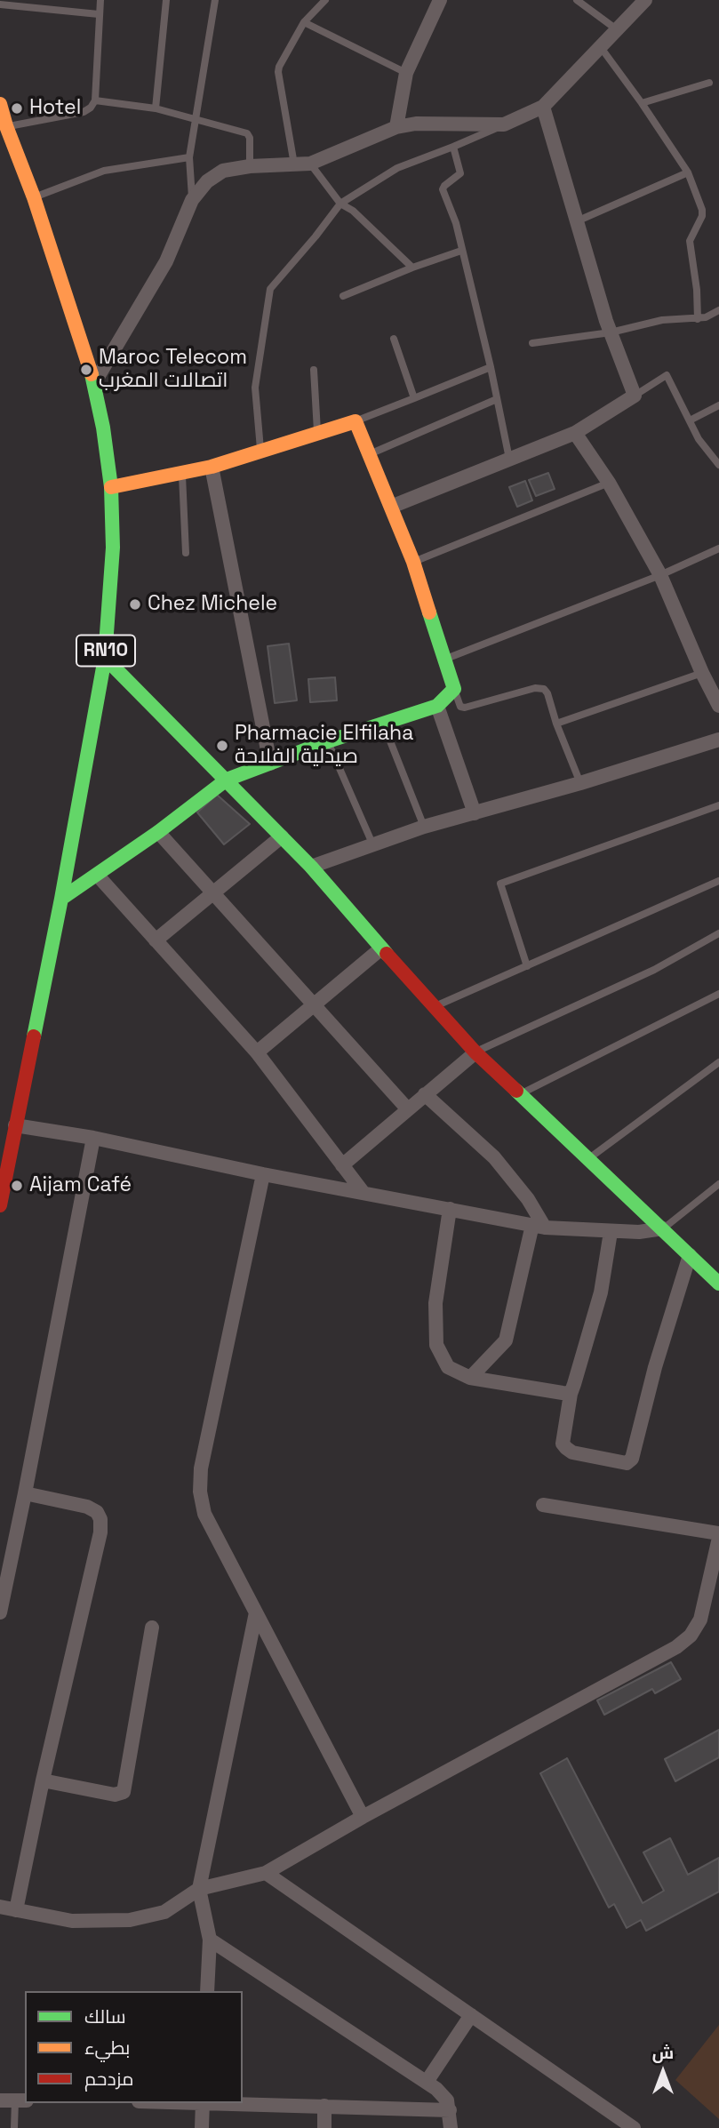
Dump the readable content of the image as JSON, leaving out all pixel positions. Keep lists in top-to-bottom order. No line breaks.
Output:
{"streets":{"street":["RN10"]},"places":["Hotel","Maroc Telecom اتصالات المغرب","Chez Michele","Pharmacie Elfilaha صيدلية الفلاحة","Aijam Café"],"legend":["سالك","بطيء","مزدحم"],"north":"top"}
